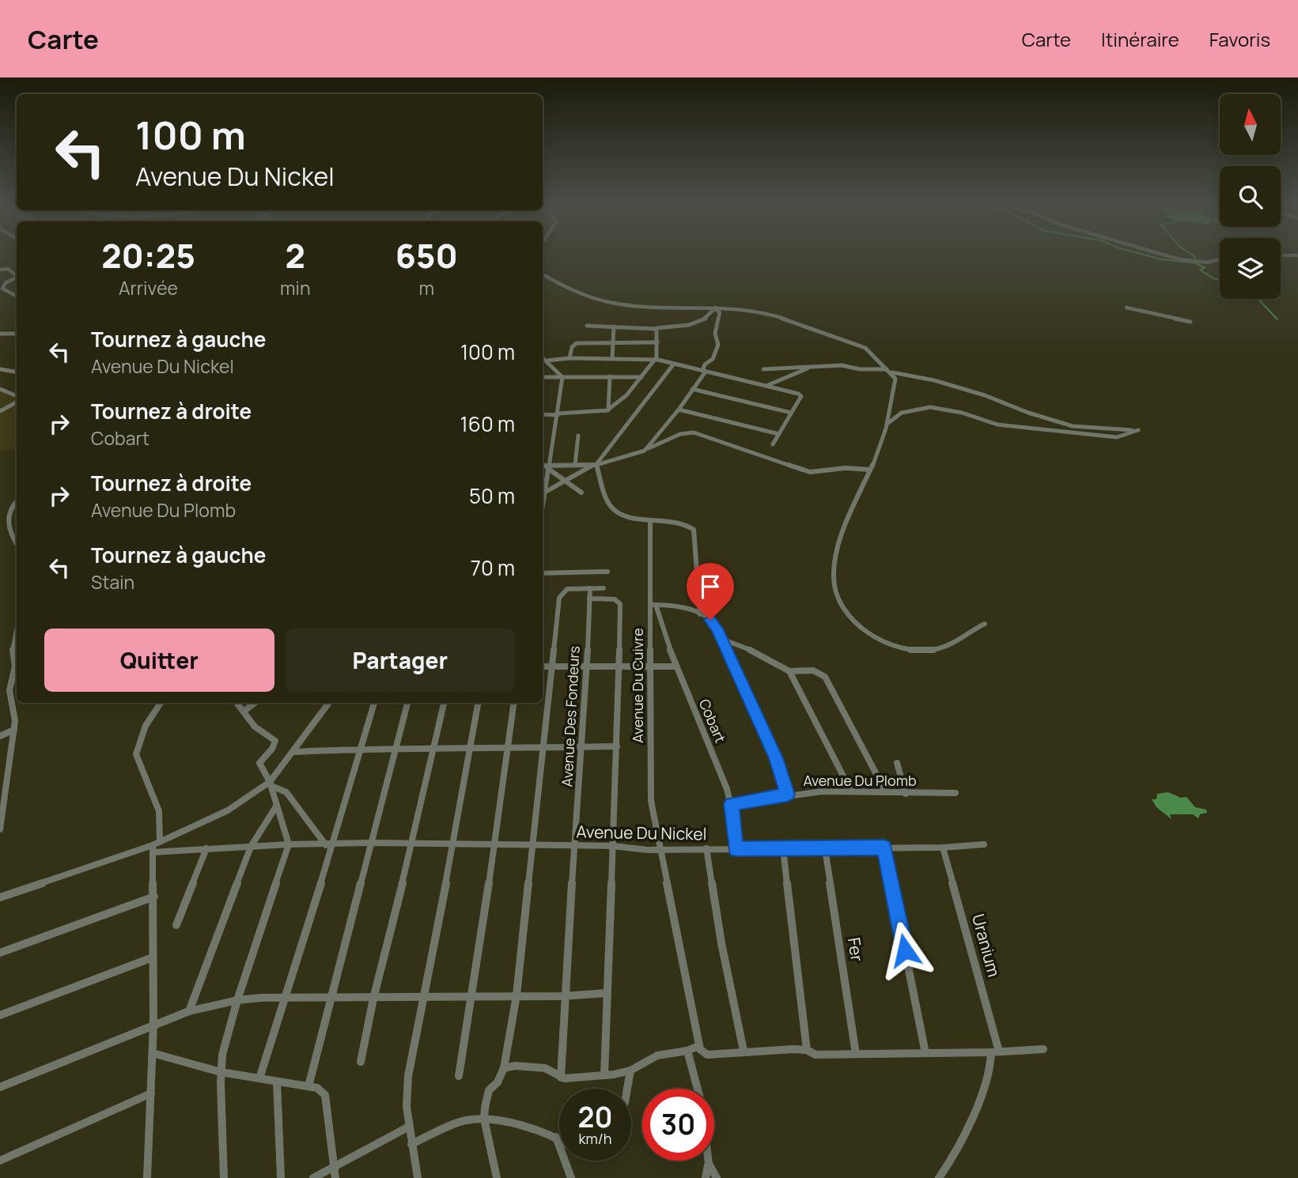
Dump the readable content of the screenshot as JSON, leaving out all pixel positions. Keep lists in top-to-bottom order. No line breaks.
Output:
{"streets":{"street":["Avenue Du Cuivre","Avenue Des Fondeurs","Cobart","Avenue Du Plomb","Avenue Du Nickel","Uranium","Fer"]},"crossings":[["Avenue Du Cuivre","Cobart"],["Avenue Du Cuivre","Avenue Du Nickel"],["Avenue Des Fondeurs","Avenue Du Nickel"],["Cobart","Avenue Du Plomb"],["Cobart","Avenue Du Nickel"],["Avenue Du Nickel","Uranium"],["Avenue Du Nickel","Fer"]],"north":"top","page":{"header":"Carte","nav":["Carte","Itinéraire","Favoris"],"turn":["100 m","Avenue Du Nickel"],"eta":["20:25","Arrivée","2","min","650","m"],"list":[{"name":"Tournez à gauche","note":"Avenue Du Nickel","value":"100 m"},{"name":"Tournez à droite","note":"Cobart","value":"160 m"},{"name":"Tournez à droite","note":"Avenue Du Plomb","value":"50 m"},{"name":"Tournez à gauche","note":"Stain","value":"70 m"}],"buttons":["Quitter","Partager"],"speed":"20 km/h","limit":"30"}}
